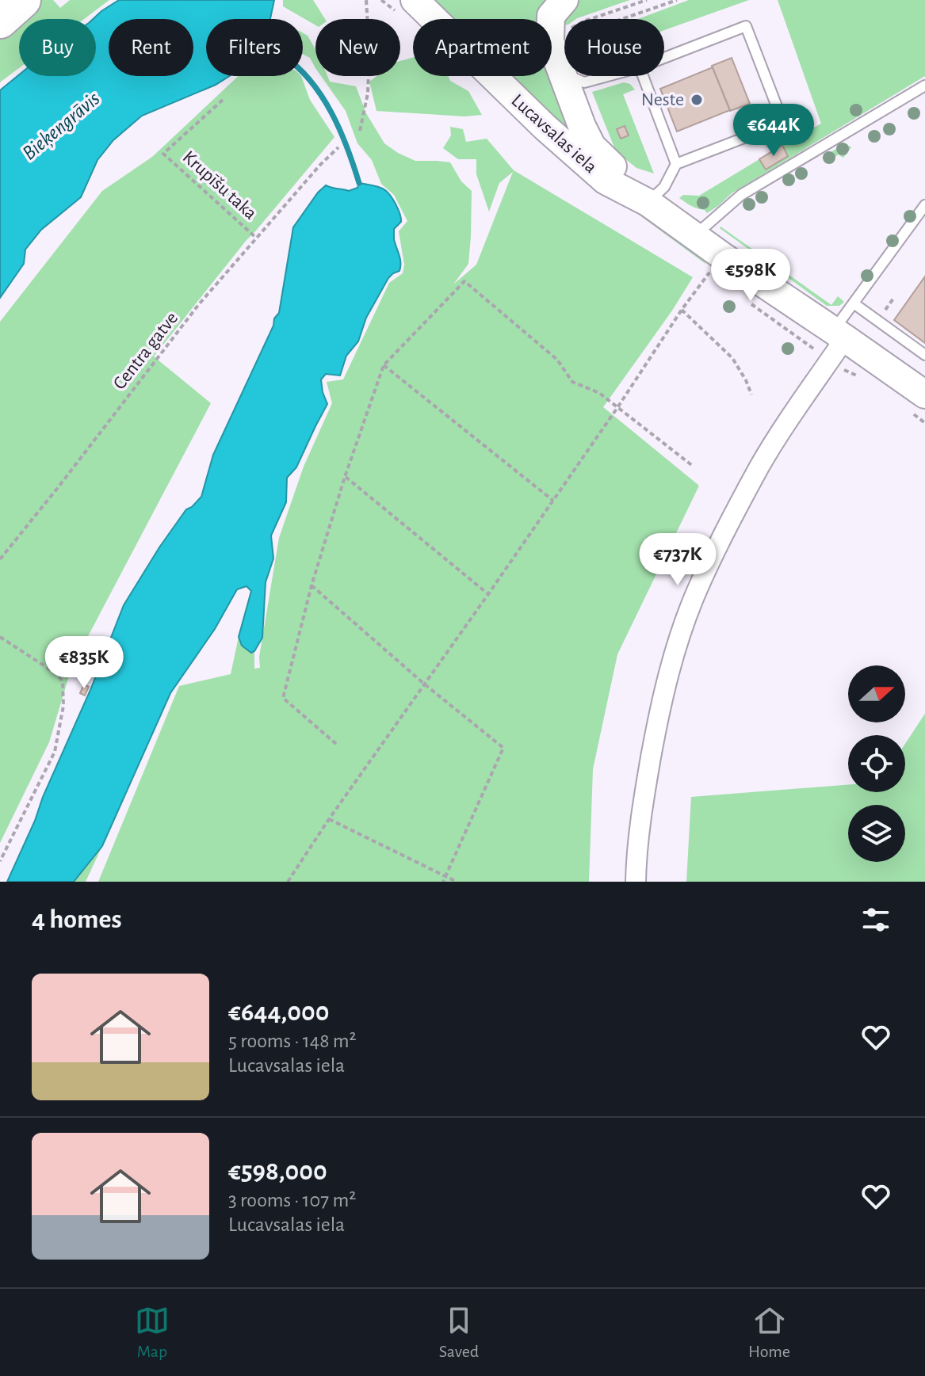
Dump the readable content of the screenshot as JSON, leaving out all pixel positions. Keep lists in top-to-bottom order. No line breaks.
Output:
{"streets":{"street":["Lucavsalas iela"],"path":["Krupīšu taka","Centra gatve"]},"crossings":[["Krupīšu taka","Centra gatve"]],"water":["Bieķengrāvis"],"places":["Neste"],"north":"right","page":{"chip":["Buy","Rent","Filters","New","Apartment","House"],"price":["€644K","€598K","€737K","€835K"],"heading":"4 homes","list":[{"name":"€644,000","note":"5 rooms · 148 m² · Lucavsalas iela"},{"name":"€598,000","note":"3 rooms · 107 m² · Lucavsalas iela"}],"tabs":["Map","Saved","Home"]}}
